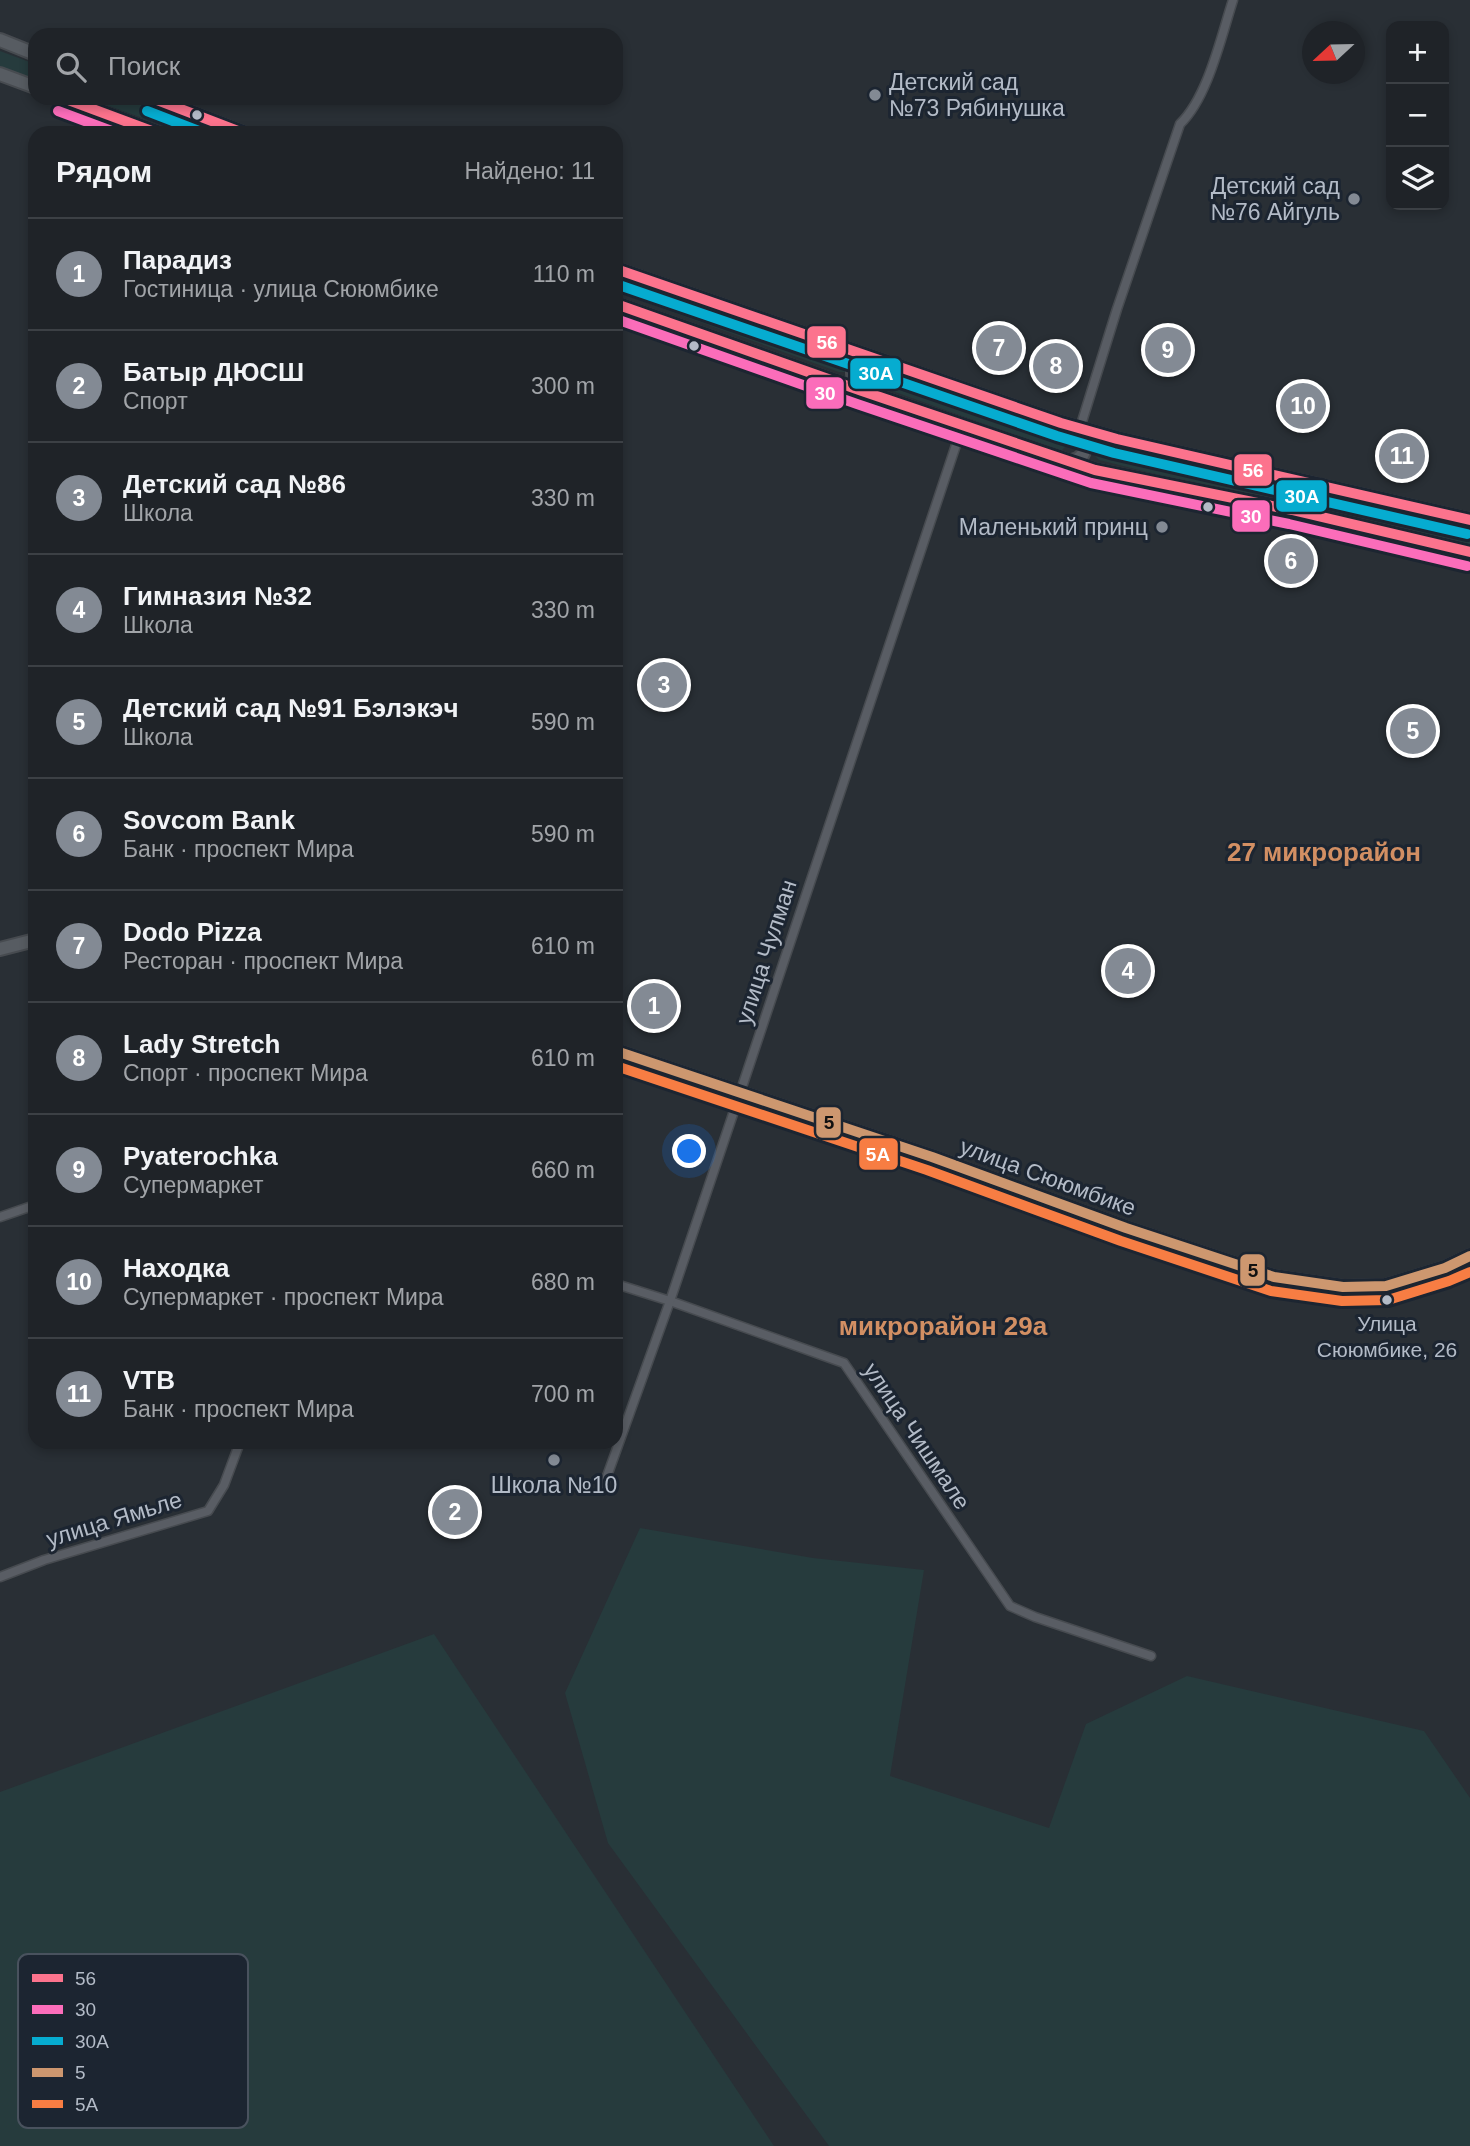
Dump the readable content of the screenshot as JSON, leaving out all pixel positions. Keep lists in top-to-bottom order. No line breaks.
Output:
{"streets":{"main road":["улица Сююмбике"],"street":["улица Чулман","улица Чишмале","улица Ямьле"]},"crossings":[["улица Чулман","улица Сююмбике"],["улица Чулман","улица Чишмале"]],"districts":["27 микрорайон","микрорайон 29а"],"places":["Детский сад №73 Рябинушка","Детский сад №76 Айгуль","Маленький принц","Улица Сююмбике, 26","Школа №10"],"lines":["transit line 56","transit line 30","transit line 30А","transit line 5","transit line 5А"],"legend":["56","30","30А","5","5А"],"north":"left","page":{"map_buttons":["+","−"],"search":"Поиск","heading":["Рядом","Найдено: 11"],"list":[{"mark":"1","name":"Парадиз","note":"Гостиница · улица Сююмбике","value":"110 m"},{"mark":"2","name":"Батыр ДЮСШ","note":"Спорт","value":"300 m"},{"mark":"3","name":"Детский сад №86","note":"Школа","value":"330 m"},{"mark":"4","name":"Гимназия №32","note":"Школа","value":"330 m"},{"mark":"5","name":"Детский сад №91 Бэлэкэч","note":"Школа","value":"590 m"},{"mark":"6","name":"Sovcom Bank","note":"Банк · проспект Мира","value":"590 m"},{"mark":"7","name":"Dodo Pizza","note":"Ресторан · проспект Мира","value":"610 m"},{"mark":"8","name":"Lady Stretch","note":"Спорт · проспект Мира","value":"610 m"},{"mark":"9","name":"Pyaterochka","note":"Супермаркет","value":"660 m"},{"mark":"10","name":"Находка","note":"Супермаркет · проспект Мира","value":"680 m"},{"mark":"11","name":"VTB","note":"Банк · проспект Мира","value":"700 m"}],"pins":["7","9","8","10","11","6","3","5","4","1","2"]}}
